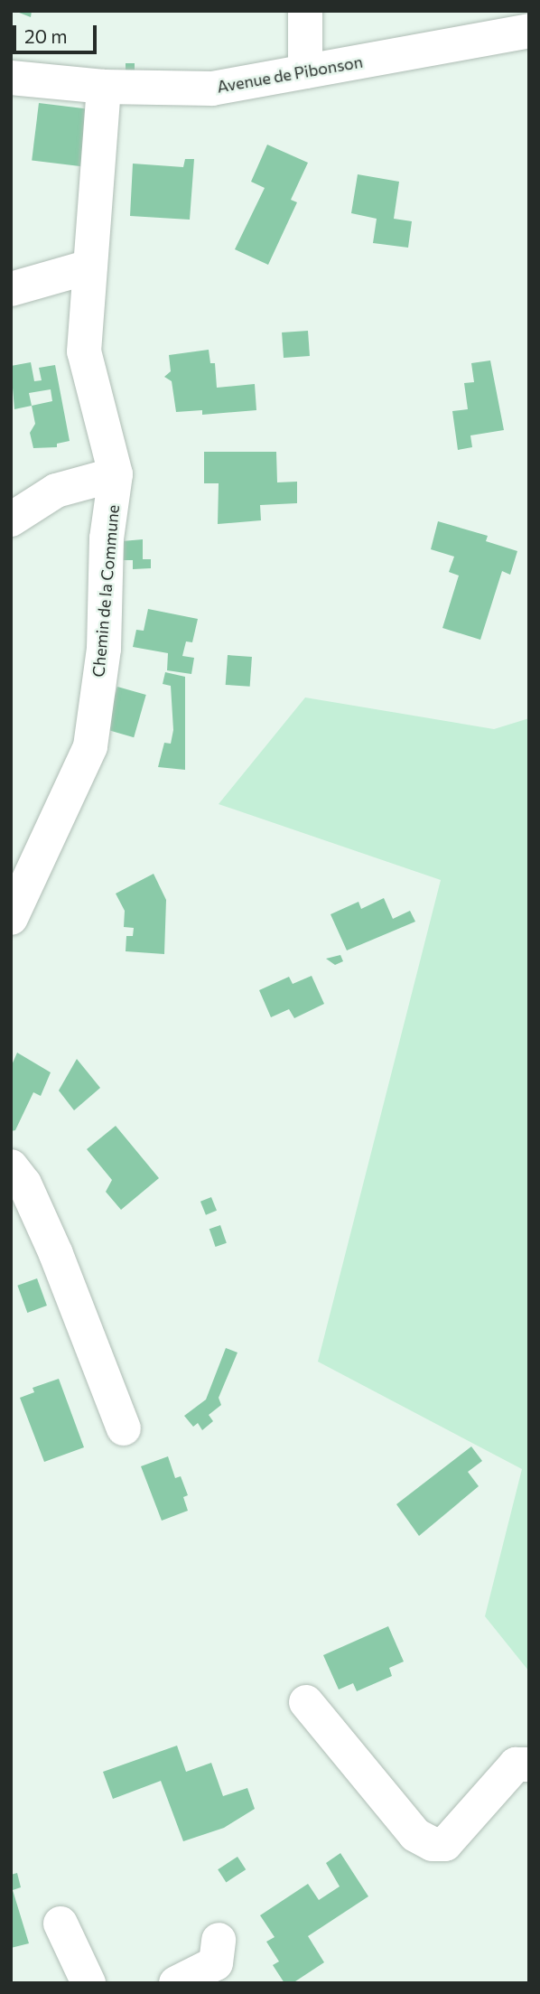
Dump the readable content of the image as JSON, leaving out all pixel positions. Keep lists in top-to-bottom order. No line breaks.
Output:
{"streets":{"street":["Avenue de Pibonson","Chemin de la Commune"]},"scale_bar":"20 m"}
